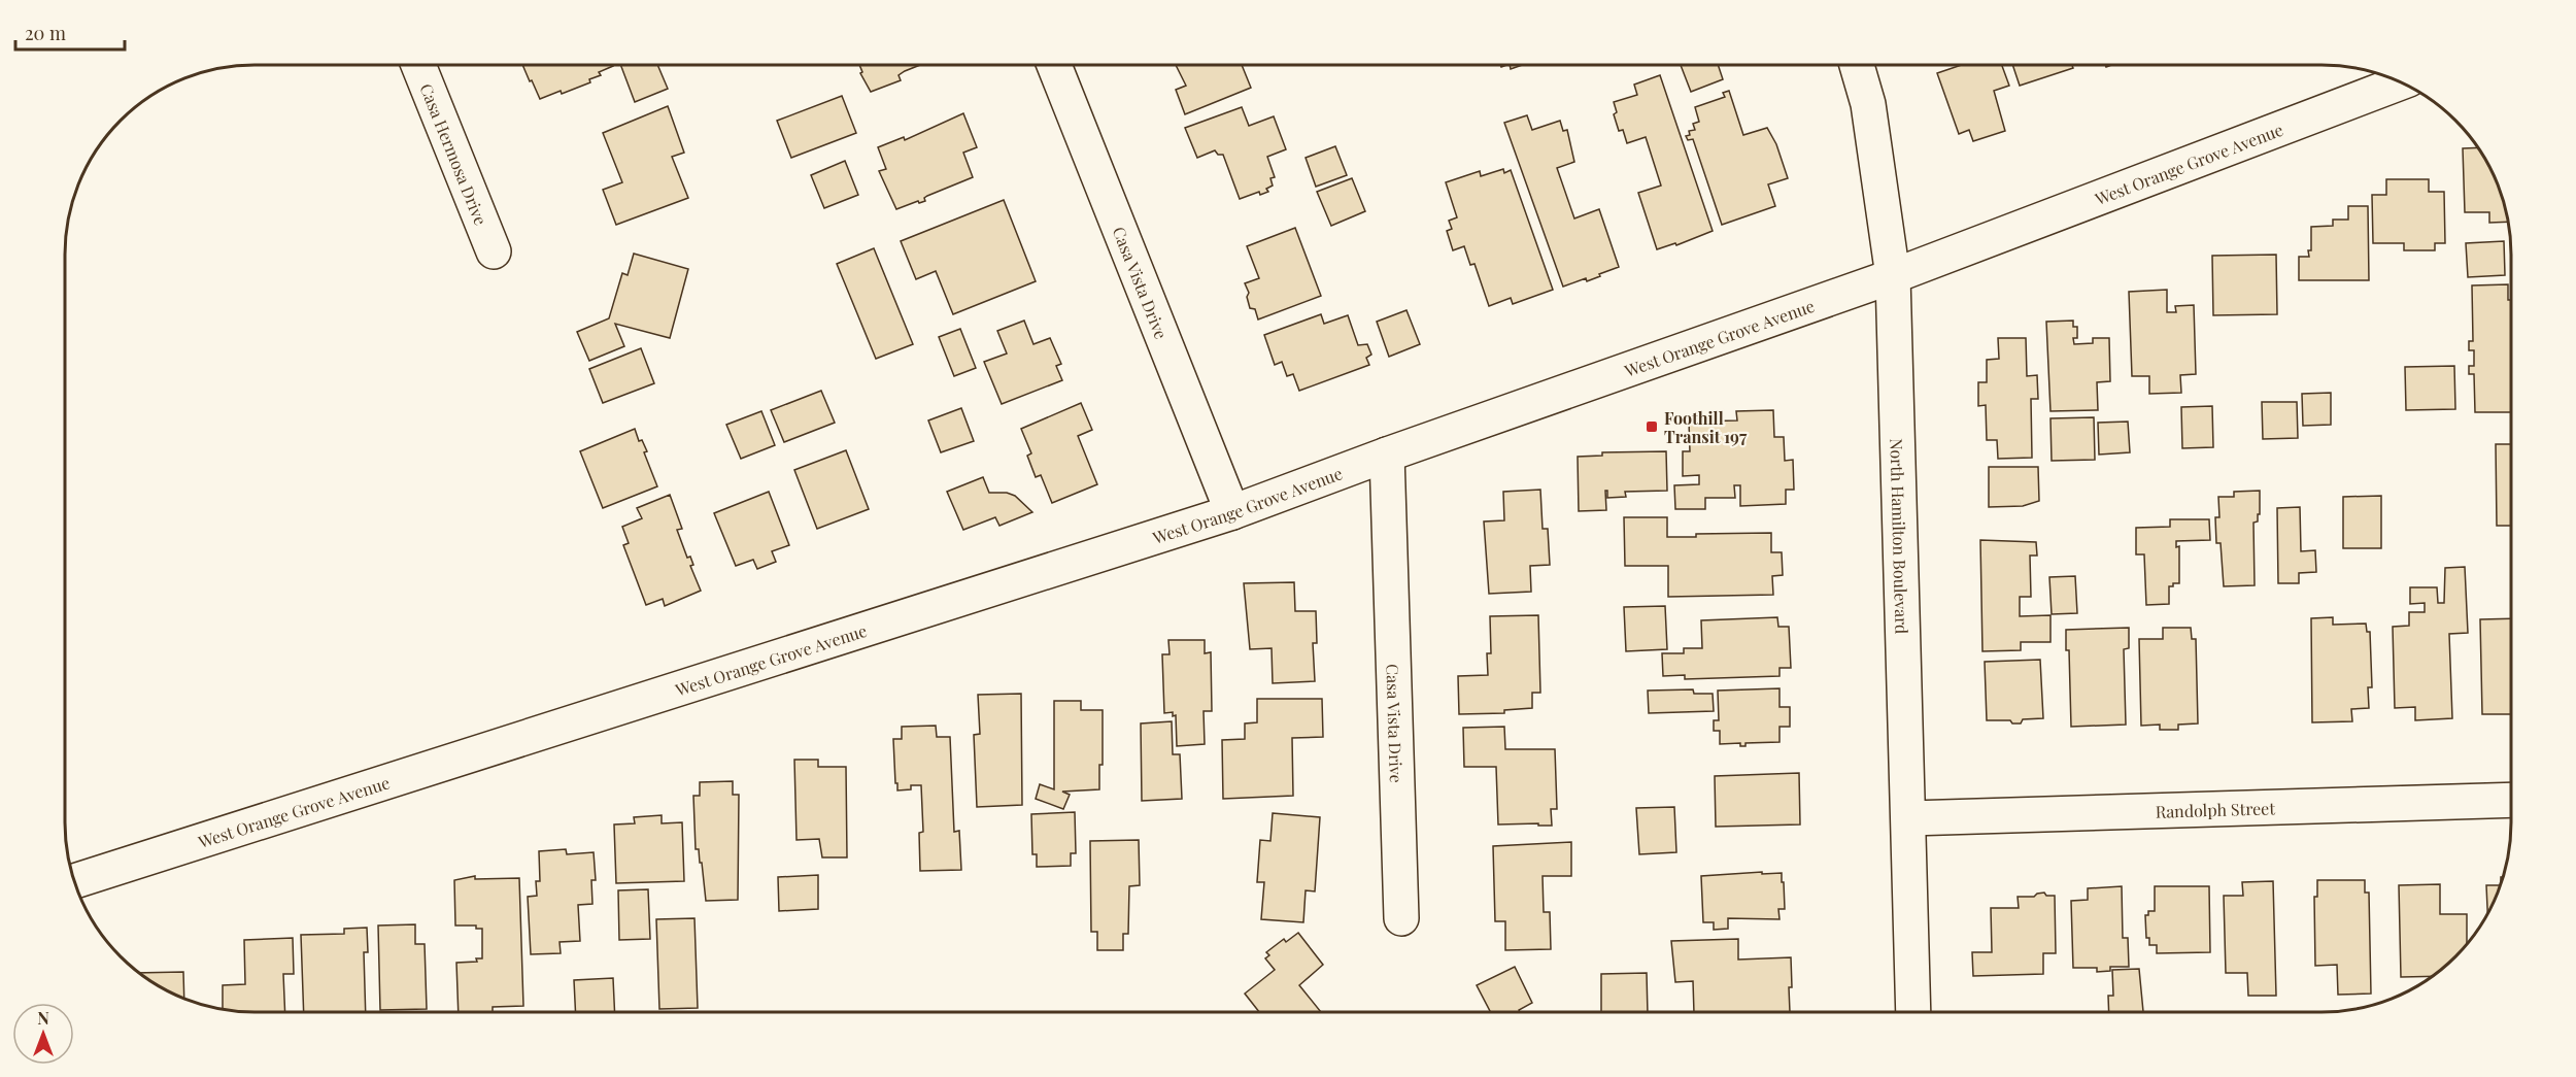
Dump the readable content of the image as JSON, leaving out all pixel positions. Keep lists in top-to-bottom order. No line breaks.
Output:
{"streets":{"street":["Casa Hermosa Drive","West Orange Grove Avenue","Casa Vista Drive","North Hamilton Boulevard","Randolph Street"]},"crossings":[["West Orange Grove Avenue","Casa Vista Drive"],["West Orange Grove Avenue","North Hamilton Boulevard"],["North Hamilton Boulevard","Randolph Street"]],"places":{"transit":["Foothill Transit 197"]},"scale_bar":"20 m","north":"top"}
